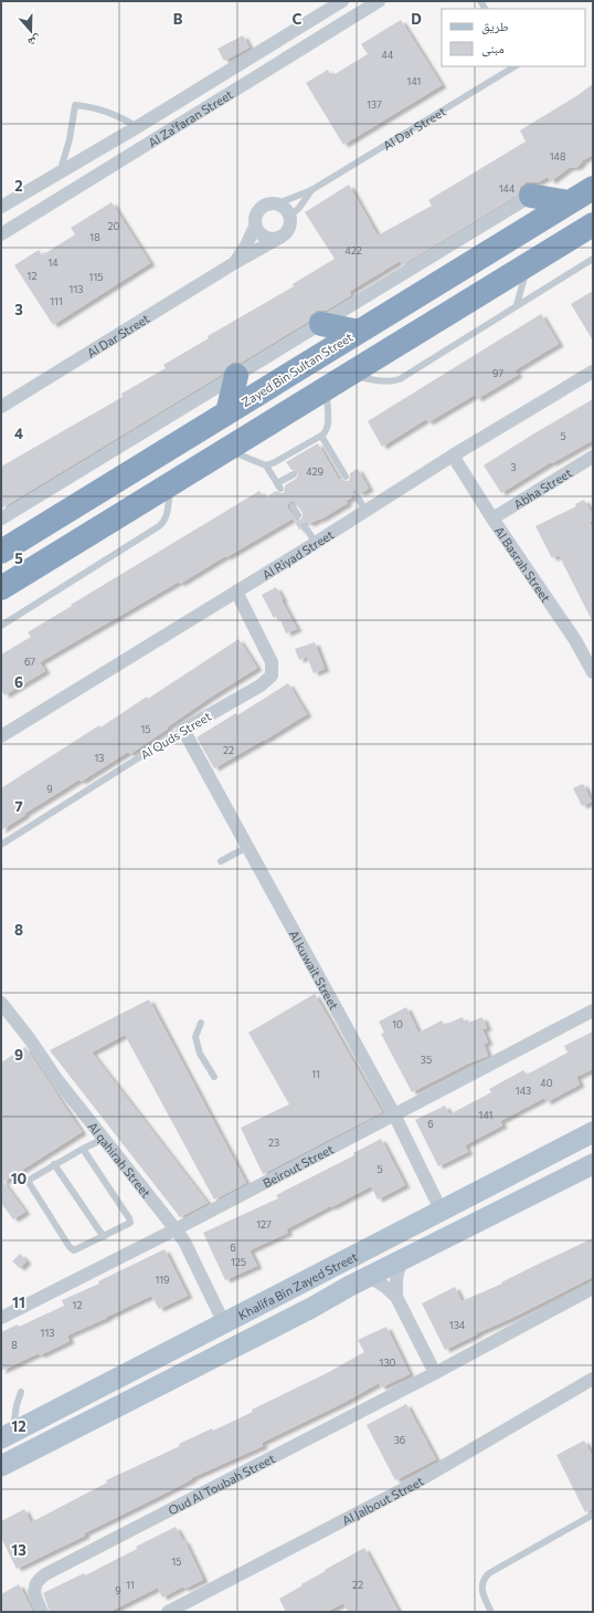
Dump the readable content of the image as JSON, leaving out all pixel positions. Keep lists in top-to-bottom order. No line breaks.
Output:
{"streets":{"highway":["Zayed Bin Sultan Street"],"main road":["Khalifa Bin Zayed Street"],"street":["Al Za'faran Street","Al Dar Street","Abha Street","Al Riyad Street","Al Basrah Street","Al Quds Street","Al kuwait Street","Al qahirah Street","Beirout Street","Oud Al Toubah Street","Al Jalbout Street"]},"crossings":[["Abha Street","Al Basrah Street"],["Al Riyad Street","Al Basrah Street"],["Al Riyad Street","Al Quds Street"],["Al Quds Street","Al kuwait Street"],["Al kuwait Street","Beirout Street"],["Al kuwait Street","Khalifa Bin Zayed Street"],["Al qahirah Street","Beirout Street"],["Al qahirah Street","Khalifa Bin Zayed Street"]],"house_numbers":["44","141","137","148","144","20","18","422","14","12","115","113","111","97","5","3","429","67","15","22","13","9","10","35","11","40","143","141","6","23","5","127","6","125","119","12","134","113","8","130","36","15","11","22","9"],"legend":["طريق","مبنى"],"north":"bottom","grid":{"columns":["B","C","D"],"rows":["2","3","4","5","6","7","8","9","10","11","12","13"]}}
